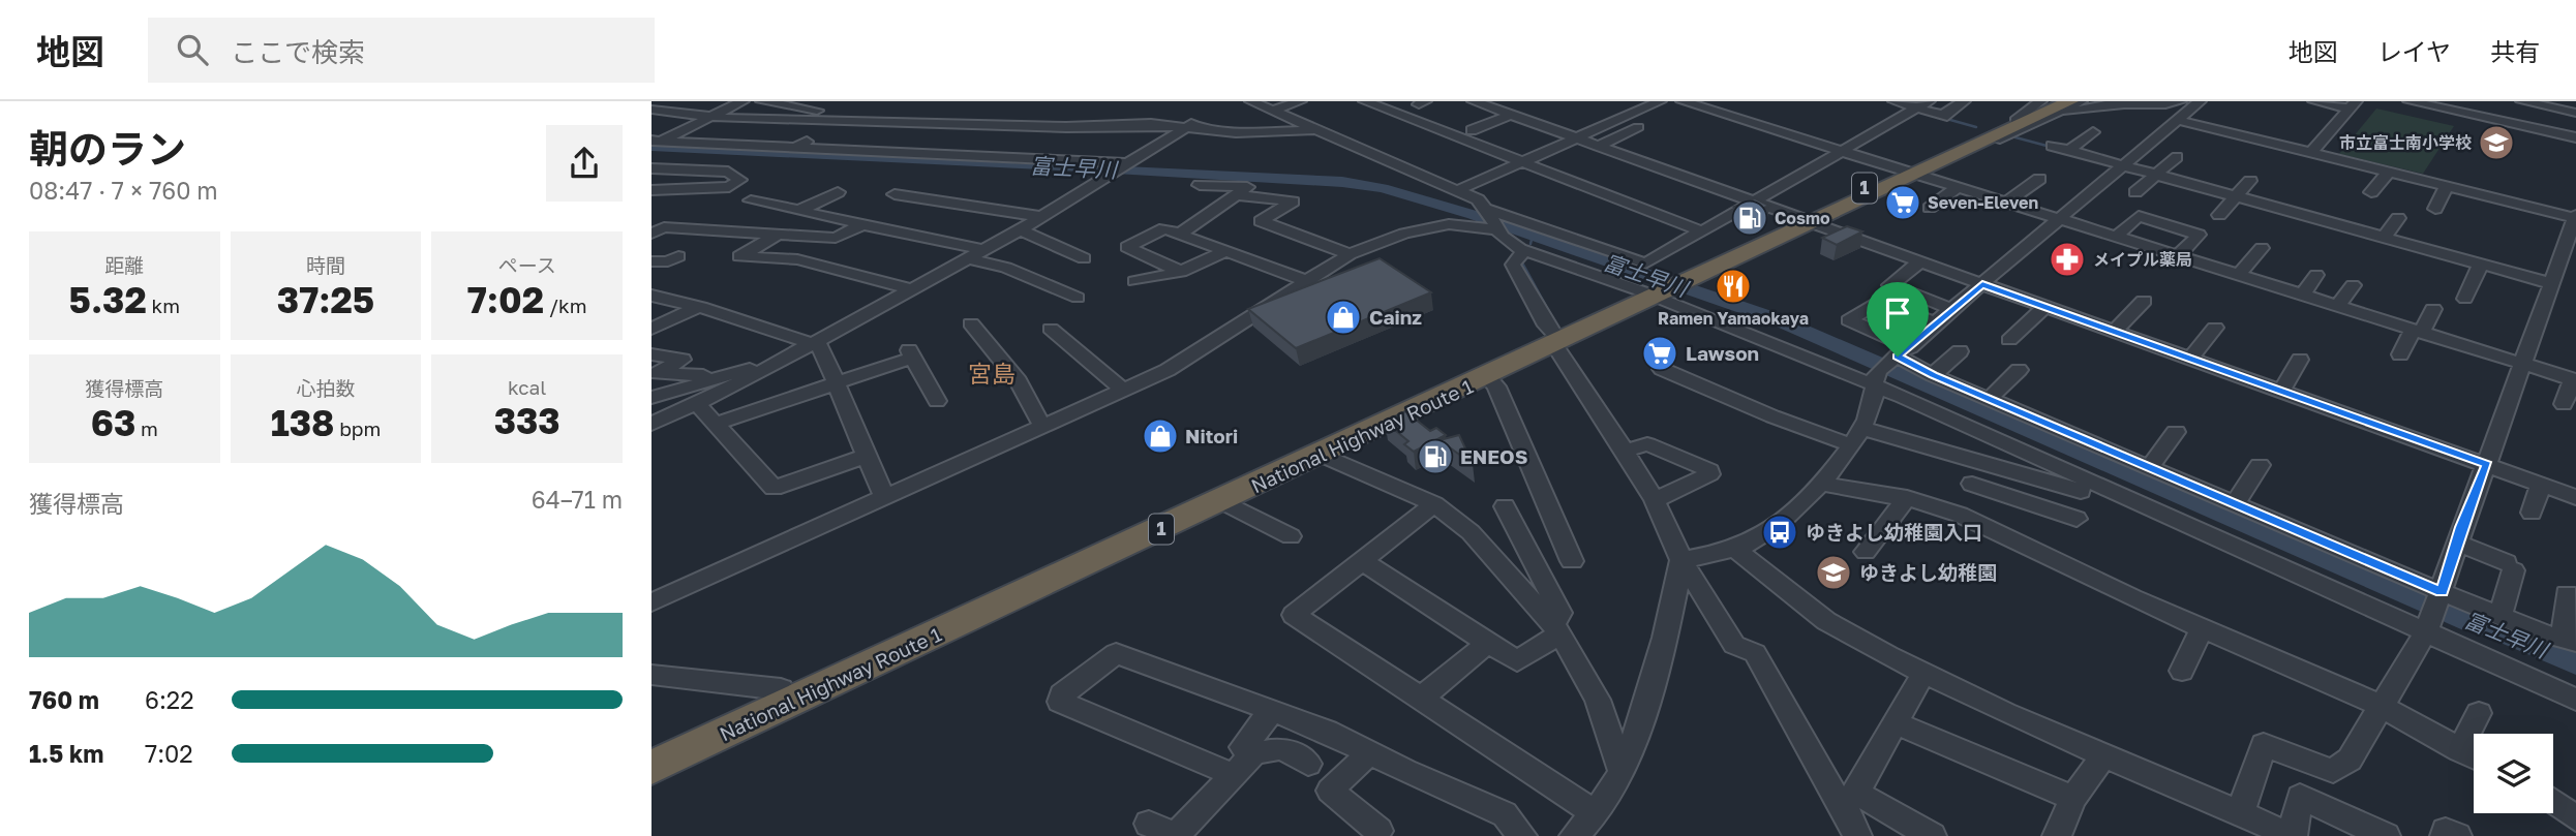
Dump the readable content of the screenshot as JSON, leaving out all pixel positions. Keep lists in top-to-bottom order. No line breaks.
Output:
{"streets":{"highway":["1","National Highway Route 1"]},"districts":["宮島"],"water":["富士早川"],"places":{"school or university":["市立富士南小学校","ゆきよし幼稚園"],"supermarket":["Seven-Eleven","Lawson"],"fuel station":["Cosmo","ENEOS"],"pharmacy":["メイプル薬局"],"restaurant":["Ramen Yamaokaya"],"shop":["Cainz","Nitori"],"bus stop":["ゆきよし幼稚園入口"]},"page":{"header":"地図","search":"ここで検索","nav":["地図","レイヤ","共有"],"heading":["朝のラン","08:47 · 7 × 760 m"],"stats":[["距離","5.32 km"],["時間","37:25"],["ペース","7:02 /km"],["獲得標高","63 m"],["心拍数","138 bpm"],["kcal","333"]],"chart":["獲得標高","64–71 m"],"list":[{"name":"760 m","note":"6:22"},{"name":"1.5 km","note":"7:02"}]}}
